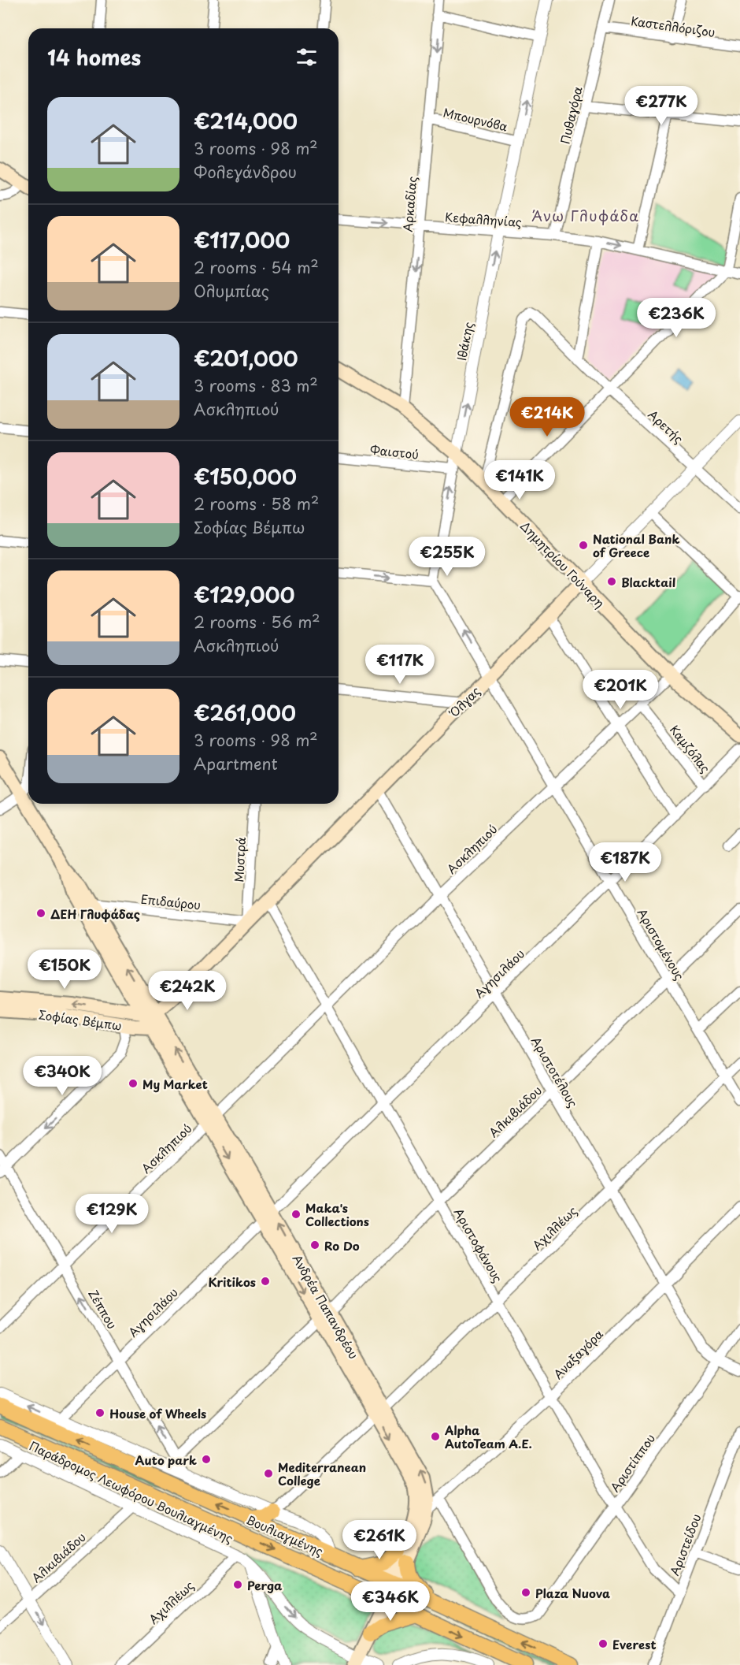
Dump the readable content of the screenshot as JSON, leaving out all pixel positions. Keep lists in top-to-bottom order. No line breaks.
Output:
{"streets":{"main road":["Δημητρίου Γούναρη","Όλγας","Σοφίας Βέμπω","Ανδρέα Παπανδρέου","Βουλιαγμένης"],"street":["Καστελλόριζου","Πυθαγόρα","Μπουρνόβα","Αρκαδίας","Κεφαλληνίας","Ιθάκης","Αρετής","Φαιστού","Καμζόλας","Ασκληπιού","Μυστρά","Επιδαύρου","Αριστομένους","Αγησιλάου","Αριστοτέλους","Αλκιβιάδου","Αχιλλέως","Αριστοφάνους","Ζέππου","Αναξαγόρα","Αριστίππου","Παράδρομος Λεωφόρου Βουλιαγμένης","Αριστείδου"]},"crossings":[["Καστελλόριζου","Πυθαγόρα"],["Πυθαγόρα","Κεφαλληνίας"],["Μπουρνόβα","Αρκαδίας"],["Μπουρνόβα","Ιθάκης"],["Αρκαδίας","Κεφαλληνίας"],["Αρκαδίας","Δημητρίου Γούναρη"],["Κεφαλληνίας","Ιθάκης"],["Ιθάκης","Φαιστού"],["Ιθάκης","Δημητρίου Γούναρη"],["Αρετής","Δημητρίου Γούναρη"],["Αρετής","Όλγας"],["Δημητρίου Γούναρη","Όλγας"],["Δημητρίου Γούναρη","Ασκληπιού"],["Όλγας","Μυστρά"],["Όλγας","Επιδαύρου"],["Όλγας","Αριστομένους"],["Όλγας","Σοφίας Βέμπω"],["Όλγας","Αριστοτέλους"],["Όλγας","Αριστοφάνους"],["Όλγας","Ανδρέα Παπανδρέου"],["Καμζόλας","Ασκληπιού"],["Καμζόλας","Αγησιλάου"],["Ασκληπιού","Αριστομένους"],["Ασκληπιού","Αριστοτέλους"],["Ασκληπιού","Αριστοφάνους"],["Ασκληπιού","Ανδρέα Παπανδρέου"],["Ασκληπιού","Ζέππου"],["Μυστρά","Επιδαύρου"],["Επιδαύρου","Ανδρέα Παπανδρέου"],["Αριστομένους","Αγησιλάου"],["Αριστομένους","Αλκιβιάδου"],["Αριστομένους","Αχιλλέως"],["Αγησιλάου","Αριστοτέλους"],["Αγησιλάου","Αριστοφάνους"],["Αγησιλάου","Ανδρέα Παπανδρέου"],["Αγησιλάου","Ζέππου"],["Σοφίας Βέμπω","Ανδρέα Παπανδρέου"],["Αριστοτέλους","Αλκιβιάδου"],["Αριστοτέλους","Αχιλλέως"],["Αριστοτέλους","Αναξαγόρα"],["Αριστοτέλους","Αριστίππου"],["Αλκιβιάδου","Αριστοφάνους"],["Αλκιβιάδου","Ανδρέα Παπανδρέου"],["Αλκιβιάδου","Ζέππου"],["Αλκιβιάδου","Παράδρομος Λεωφόρου Βουλιαγμένης"],["Αχιλλέως","Αριστοφάνους"],["Αχιλλέως","Ανδρέα Παπανδρέου"],["Αχιλλέως","Παράδρομος Λεωφόρου Βουλιαγμένης"],["Αριστοφάνους","Αναξαγόρα"],["Αριστοφάνους","Αριστίππου"],["Αριστοφάνους","Αριστείδου"],["Ανδρέα Παπανδρέου","Αναξαγόρα"],["Ανδρέα Παπανδρέου","Παράδρομος Λεωφόρου Βουλιαγμένης"],["Ανδρέα Παπανδρέου","Βουλιαγμένης"],["Αναξαγόρα","Αριστίππου"]],"one_way":["Αρκαδίας","Ιθάκης","Ζέππου"],"districts":["Άνω Γλυφάδα"],"places":["National Bank of Greece","Blacktail","ΔΕΗ Γλυφάδας","My Market","Maka's Collections","Ro Do","Kritikos","House of Wheels","Alpha AutoTeam Α.Ε.","Auto park","Mediterranean College","Perga","Plaza Nuova","Everest"],"page":{"heading":"14 homes","list":[{"name":"€214,000","note":"3 rooms · 98 m² · Φολεγάνδρου"},{"name":"€117,000","note":"2 rooms · 54 m² · Ολυμπίας"},{"name":"€201,000","note":"3 rooms · 83 m² · Ασκληπιού"},{"name":"€150,000","note":"2 rooms · 58 m² · Σοφίας Βέμπω"},{"name":"€129,000","note":"2 rooms · 56 m² · Ασκληπιού"},{"name":"€261,000","note":"3 rooms · 98 m² · Apartment"}],"price":["€277K","€236K","€214K","€141K","€255K","€117K","€201K","€187K","€150K","€242K","€340K","€129K","€261K","€346K"]}}
